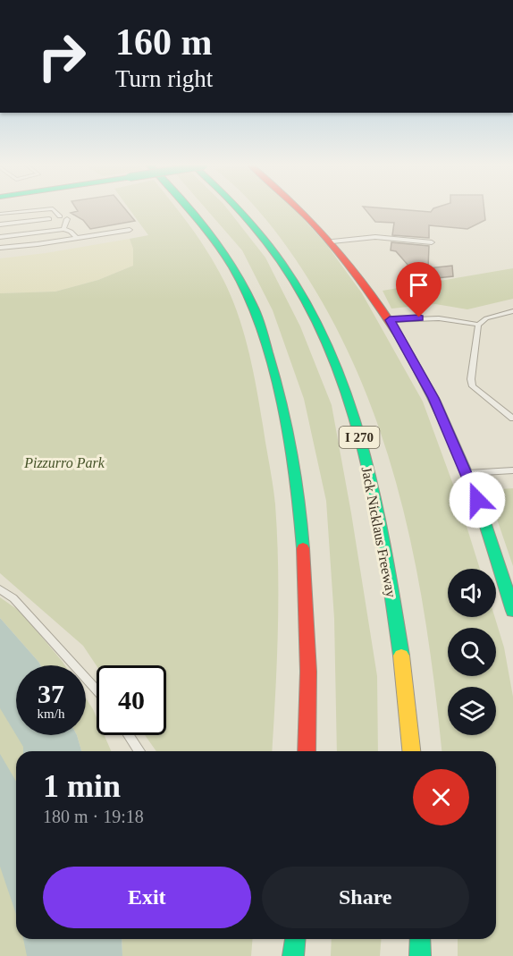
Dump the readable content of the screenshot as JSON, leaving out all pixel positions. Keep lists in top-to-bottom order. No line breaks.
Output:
{"streets":{"main road":["I 270","Jack Nicklaus Freeway"]},"parks":["Pizzurro Park"],"page":{"turn":["160 m","Turn right"],"speed":"37 km/h","limit":"40","heading":["1 min","180 m · 19:18"],"buttons":["Exit","Share"]}}
